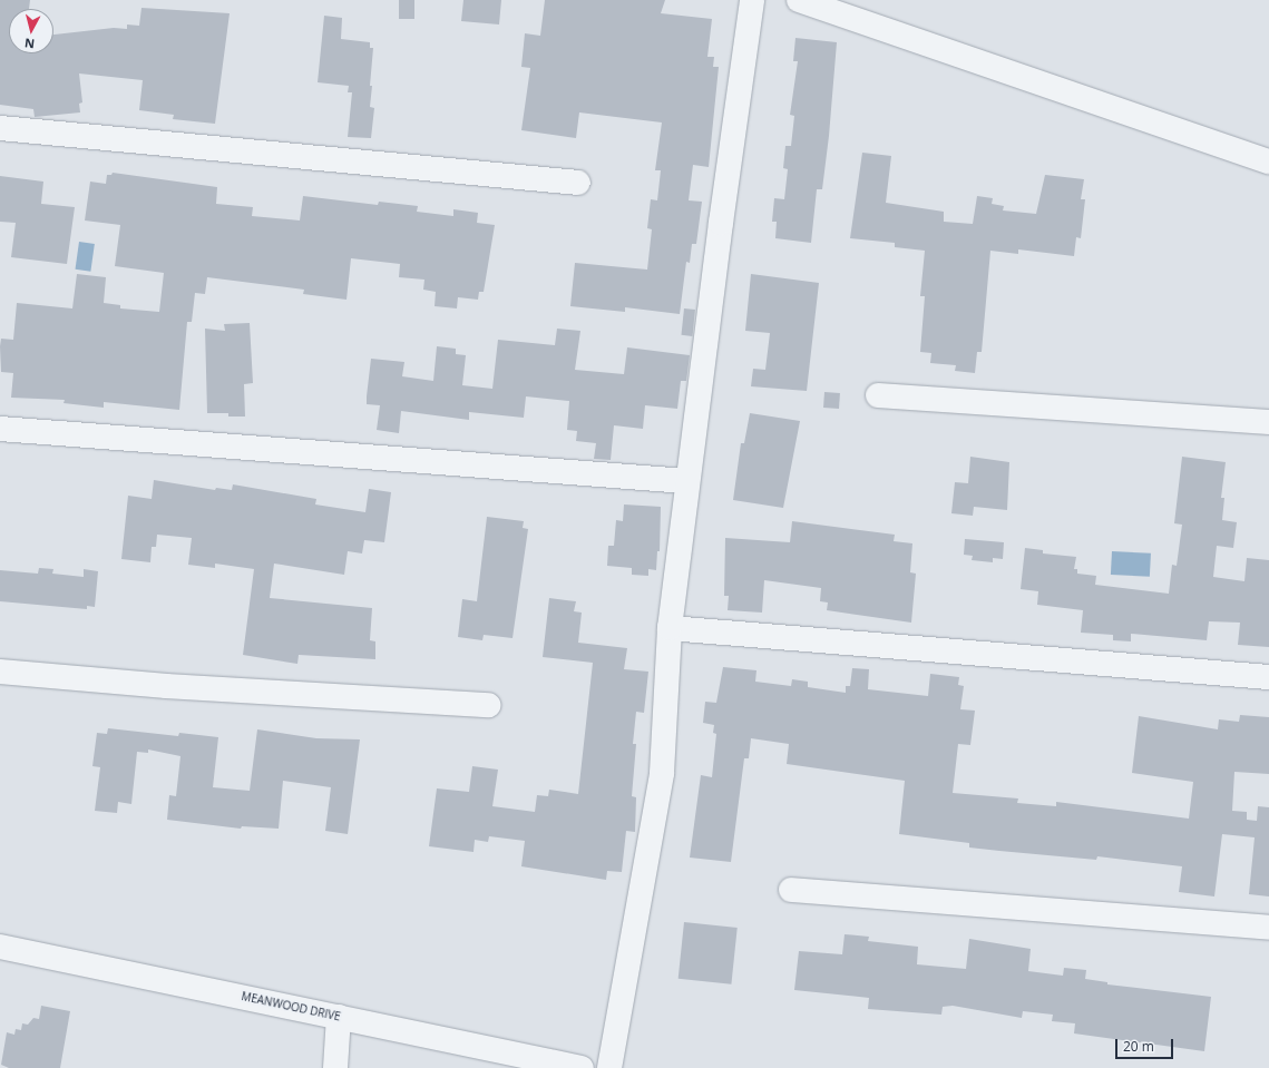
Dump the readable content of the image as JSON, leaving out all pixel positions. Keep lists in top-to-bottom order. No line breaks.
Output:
{"streets":{"street":["MEANWOOD DRIVE"]},"scale_bar":"20 m","north":"bottom"}
